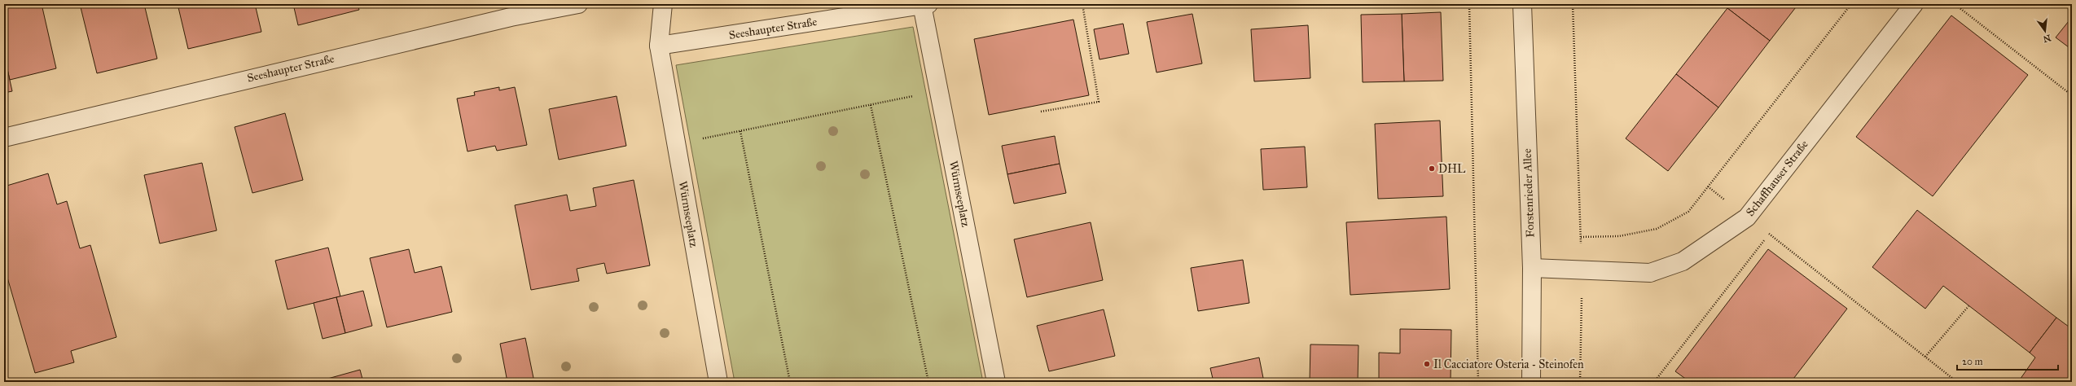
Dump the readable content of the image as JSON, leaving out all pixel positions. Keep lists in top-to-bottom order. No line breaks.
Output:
{"streets":{"street":["Seeshaupter Straße","Schaffhauser Straße","Forstenrieder Allee","Würmseeplatz"]},"crossings":[["Seeshaupter Straße","Würmseeplatz"],["Schaffhauser Straße","Forstenrieder Allee"]],"places":["DHL","Il Cacciatore Osteria - Steinofen"],"scale_bar":"20 m","north":"bottom"}
